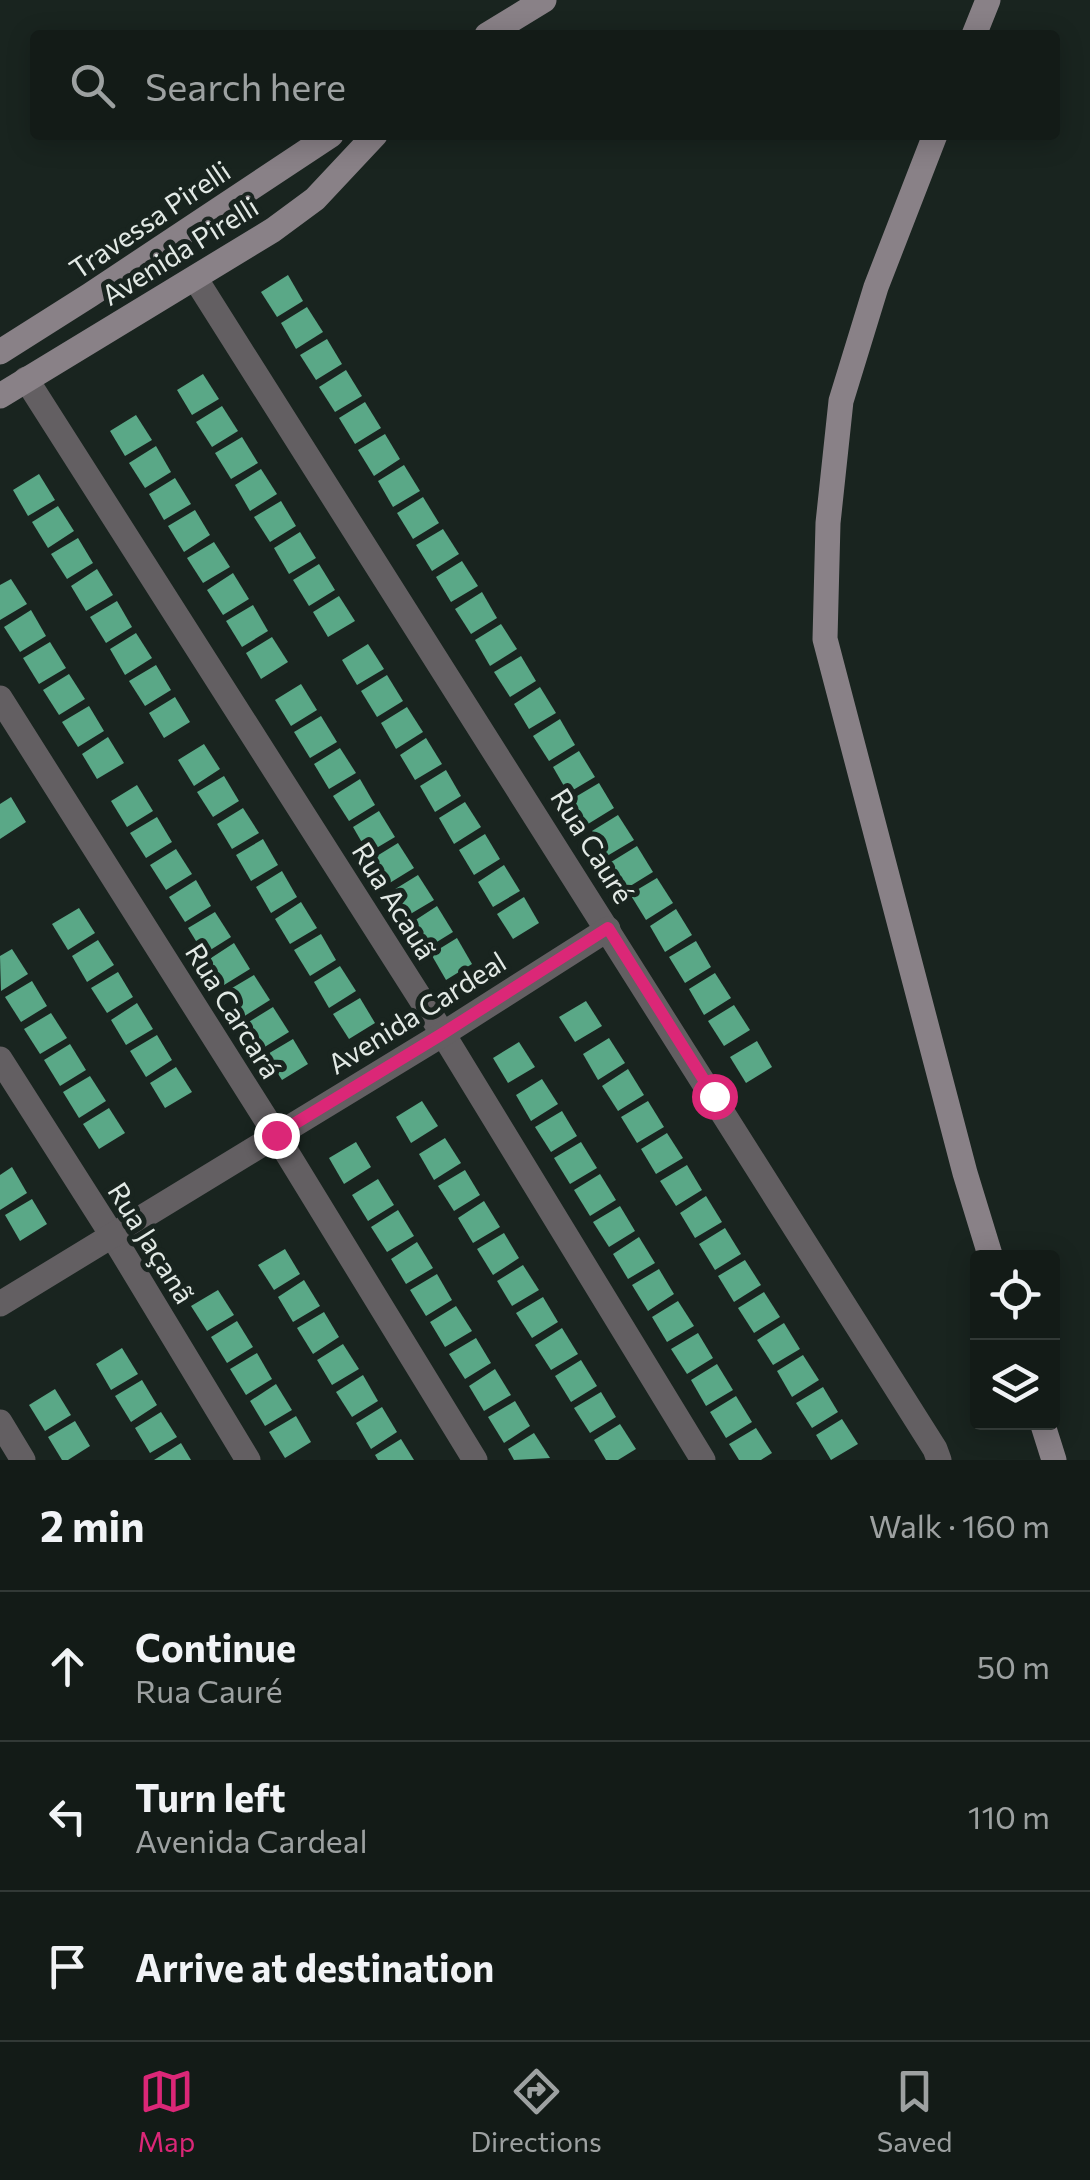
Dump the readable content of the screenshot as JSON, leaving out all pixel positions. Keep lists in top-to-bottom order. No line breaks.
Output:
{"streets":{"main road":["Travessa Pirelli","Avenida Pirelli"],"street":["Rua Cauré","Rua Acauã","Rua Carcará","Avenida Cardeal","Rua Jaçanã"]},"crossings":[["Avenida Pirelli","Rua Cauré"],["Avenida Pirelli","Rua Acauã"],["Rua Cauré","Avenida Cardeal"],["Rua Acauã","Avenida Cardeal"],["Rua Carcará","Avenida Cardeal"],["Avenida Cardeal","Rua Jaçanã"]],"page":{"search":"Search here","heading":["2 min","Walk · 160 m"],"list":[["Continue","Rua Cauré","50 m"],["Turn left","Avenida Cardeal","110 m"],"Arrive at destination"],"nav":["Map","Directions","Saved"]}}
